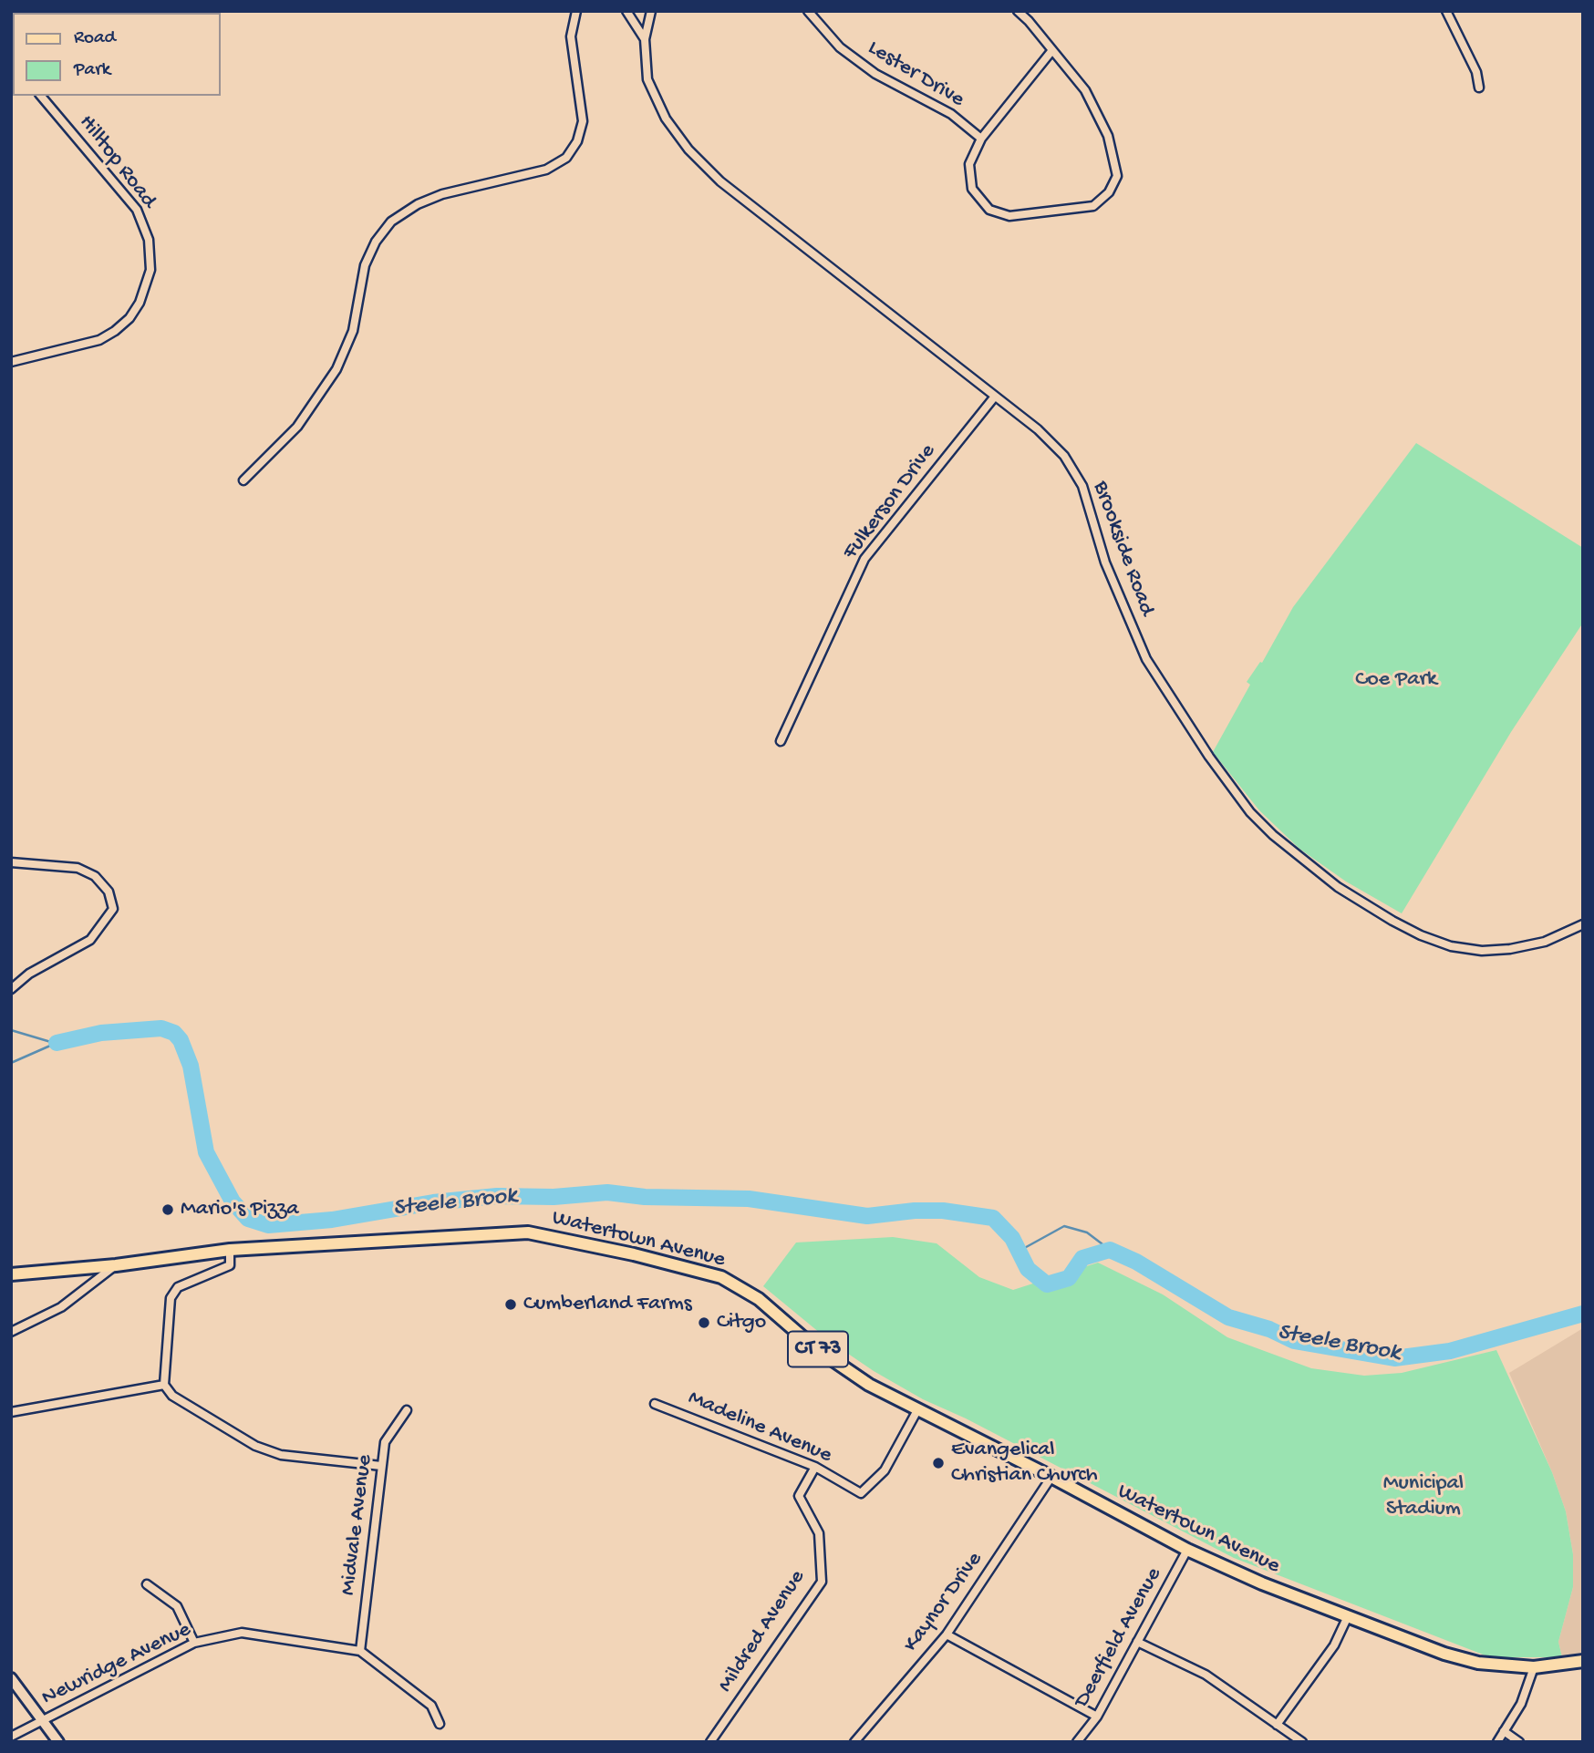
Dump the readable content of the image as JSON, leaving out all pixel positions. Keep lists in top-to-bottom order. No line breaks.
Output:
{"streets":{"main road":["Watertown Avenue","CT 73"],"street":["Lester Drive","Hilltop Road","Fulkerson Drive","Brookside Road","Madeline Avenue","Midvale Avenue","Kaynor Drive","Mildred Avenue","Deerfield Avenue","Newridge Avenue"]},"crossings":[["Fulkerson Drive","Brookside Road"],["Watertown Avenue","Madeline Avenue"],["Watertown Avenue","Kaynor Drive"],["Watertown Avenue","Deerfield Avenue"],["Madeline Avenue","Mildred Avenue"],["Midvale Avenue","Newridge Avenue"]],"water":["Steele Brook"],"parks":["Coe Park","Municipal Stadium"],"places":["Mario's Pizza","Cumberland Farms","Citgo","Evangelical Christian Church"],"legend":["Road","Park"]}
